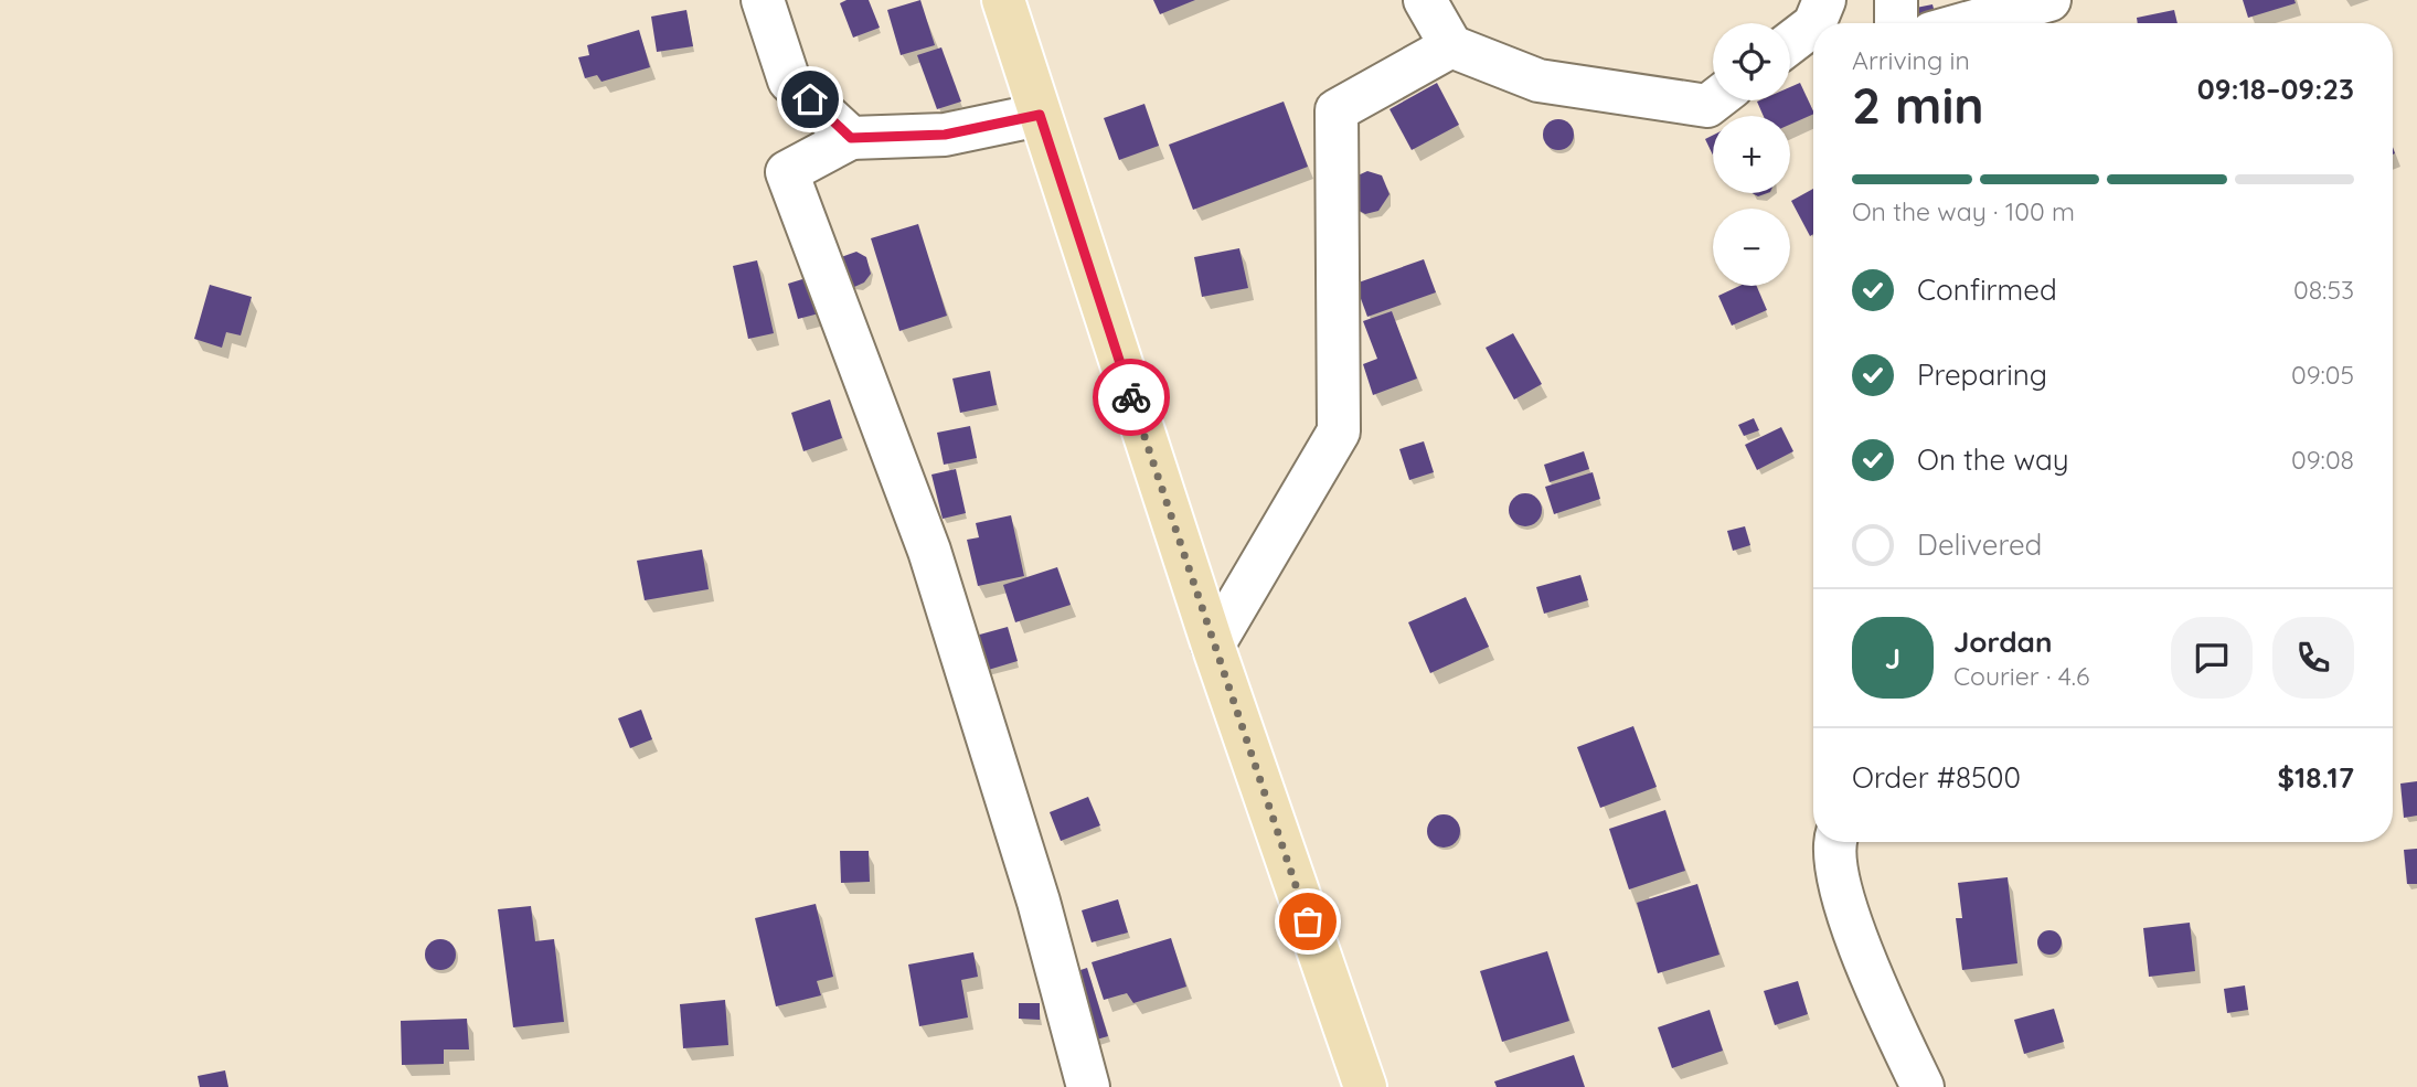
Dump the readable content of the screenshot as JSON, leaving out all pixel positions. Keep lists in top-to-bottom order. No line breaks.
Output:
{"page":{"map_buttons":["+","−"],"heading":["2 min","Arriving in","09:18–09:23"],"panel":["Jordan","Courier · 4.6","Order #8500","$18.17"],"bar":"On the way · 100 m","list":[["Confirmed","08:53"],["Preparing","09:05"],["On the way","09:08"],"Delivered"],"round":"J"}}
